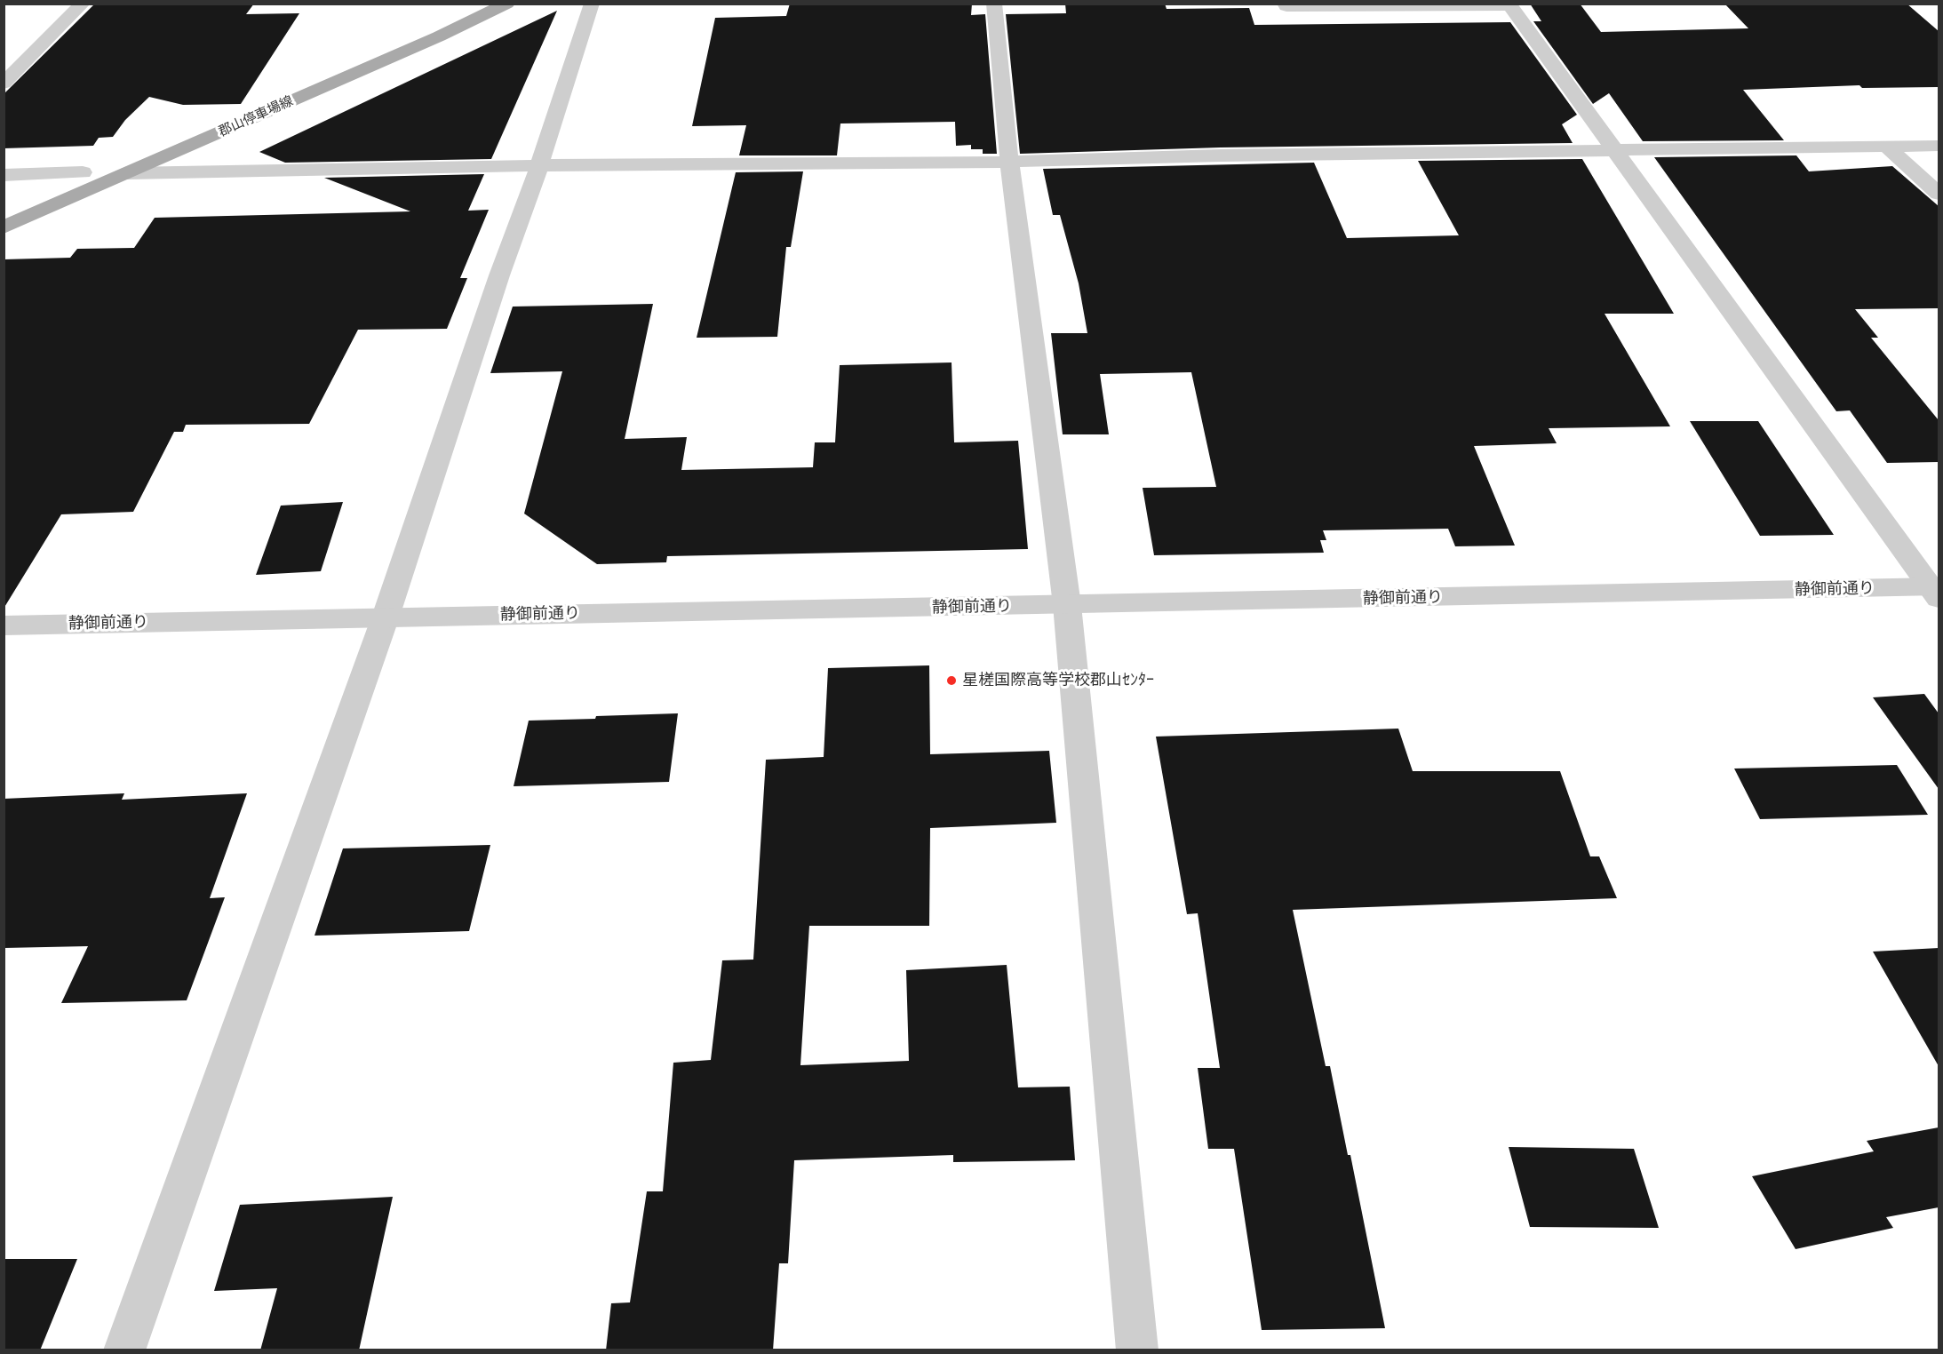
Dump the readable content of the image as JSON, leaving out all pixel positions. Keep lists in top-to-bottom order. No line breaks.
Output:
{"streets":{"main road":["郡山停車場線"],"street":["静御前通り"]},"places":["星槎国際高等学校郡山ｾﾝﾀｰ"]}
